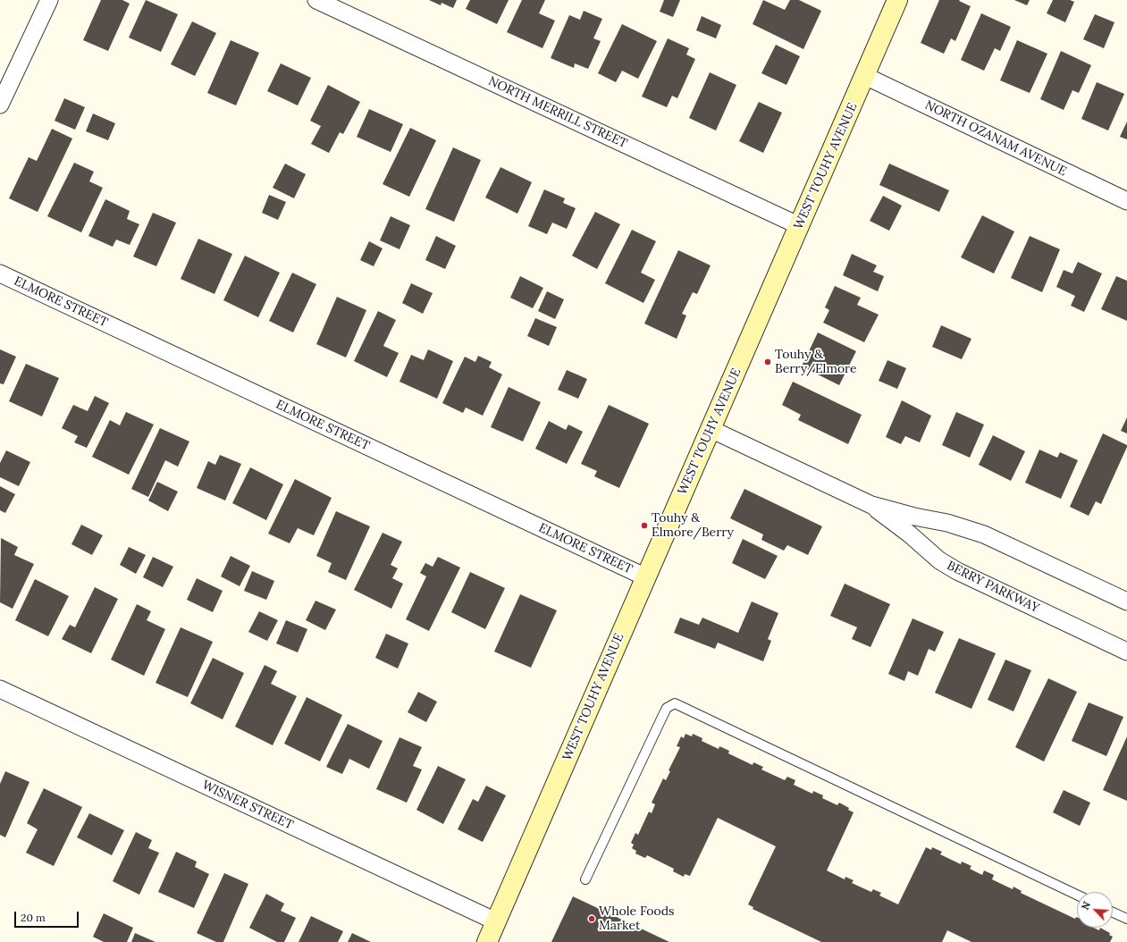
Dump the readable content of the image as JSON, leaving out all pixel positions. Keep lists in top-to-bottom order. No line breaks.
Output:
{"streets":{"main road":["WEST TOUHY AVENUE"],"street":["NORTH MERRILL STREET","NORTH OZANAM AVENUE","ELMORE STREET","BERRY PARKWAY","WISNER STREET"]},"crossings":[["NORTH MERRILL STREET","WEST TOUHY AVENUE"],["NORTH OZANAM AVENUE","WEST TOUHY AVENUE"],["WEST TOUHY AVENUE","ELMORE STREET"],["WEST TOUHY AVENUE","BERRY PARKWAY"],["WEST TOUHY AVENUE","WISNER STREET"]],"places":["Touhy & Berry/Elmore","Touhy & Elmore/Berry","Whole Foods Market"],"scale_bar":"20 m","north":"top left"}
